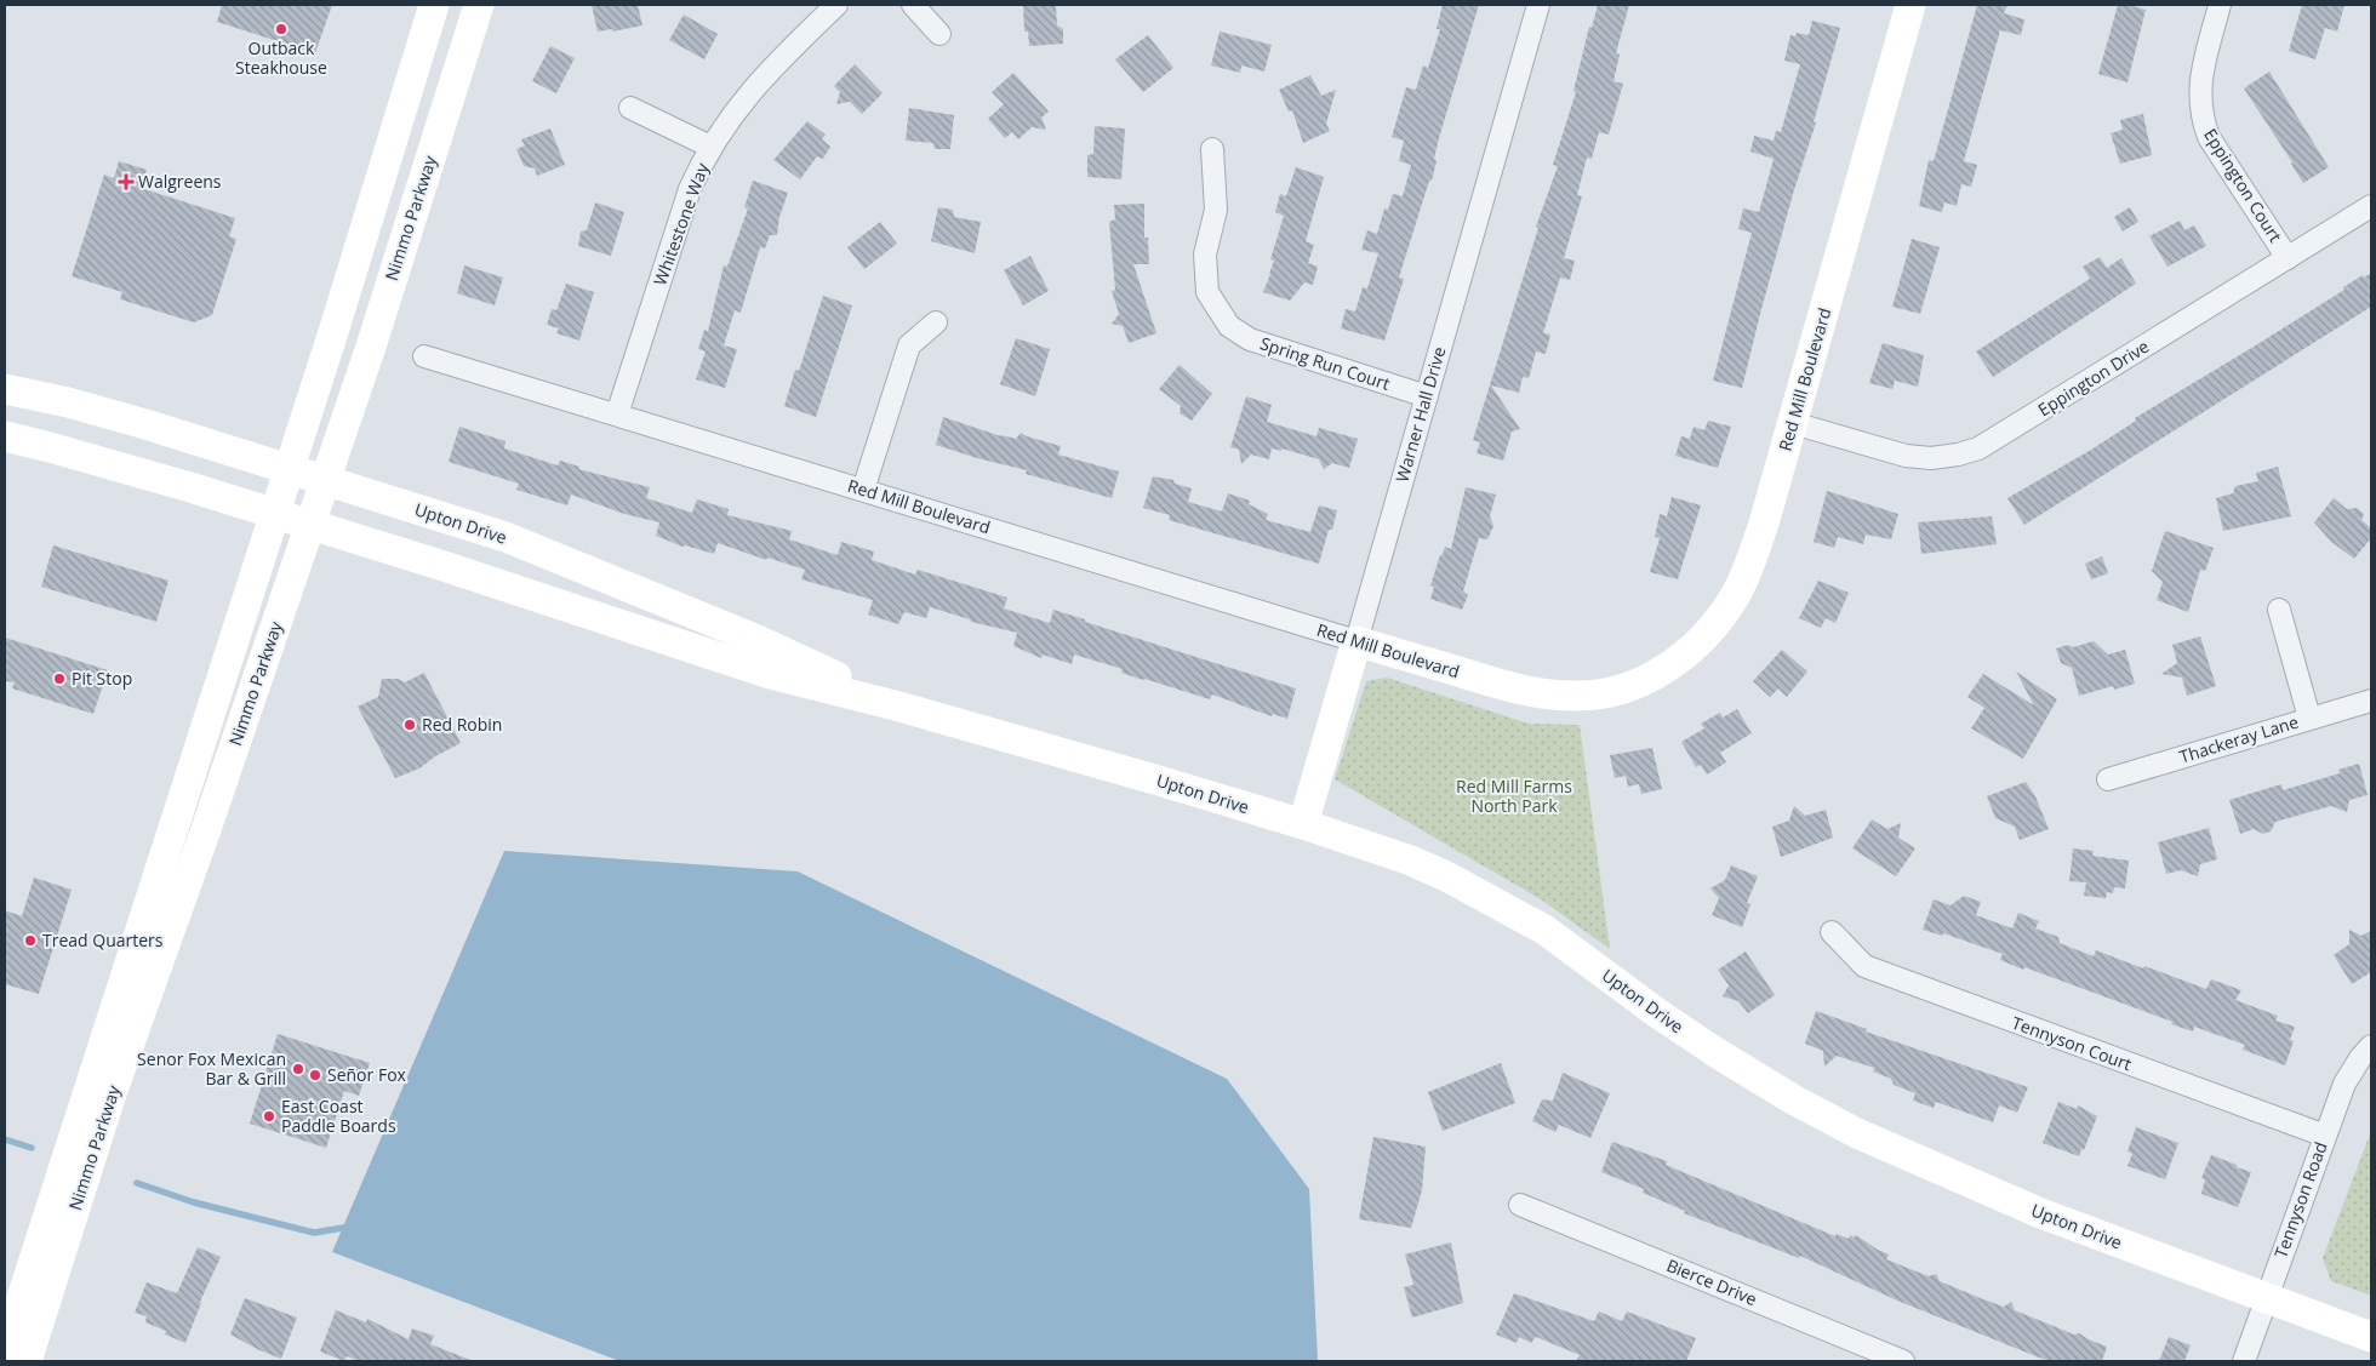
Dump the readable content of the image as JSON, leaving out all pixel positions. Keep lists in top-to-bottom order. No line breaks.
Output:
{"streets":{"main road":["Nimmo Parkway","Red Mill Boulevard","Warner Hall Drive","Upton Drive"],"street":["Eppington Court","Whitestone Way","Spring Run Court","Eppington Drive","Thackeray Lane","Tennyson Court","Tennyson Road","Bierce Drive"]},"crossings":[["Eppington Court","Eppington Drive"],["Nimmo Parkway","Upton Drive"],["Whitestone Way","Red Mill Boulevard"],["Spring Run Court","Warner Hall Drive"],["Eppington Drive","Red Mill Boulevard"],["Red Mill Boulevard","Warner Hall Drive"],["Warner Hall Drive","Upton Drive"],["Upton Drive","Tennyson Road"],["Tennyson Court","Tennyson Road"]],"parks":["Red Mill Farms North Park"],"places":{"other":["Outback Steakhouse","Pit Stop","Red Robin","Tread Quarters","Senor Fox Mexican Bar & Grill","Señor Fox","East Coast Paddle Boards"],"health":["Walgreens"]}}
